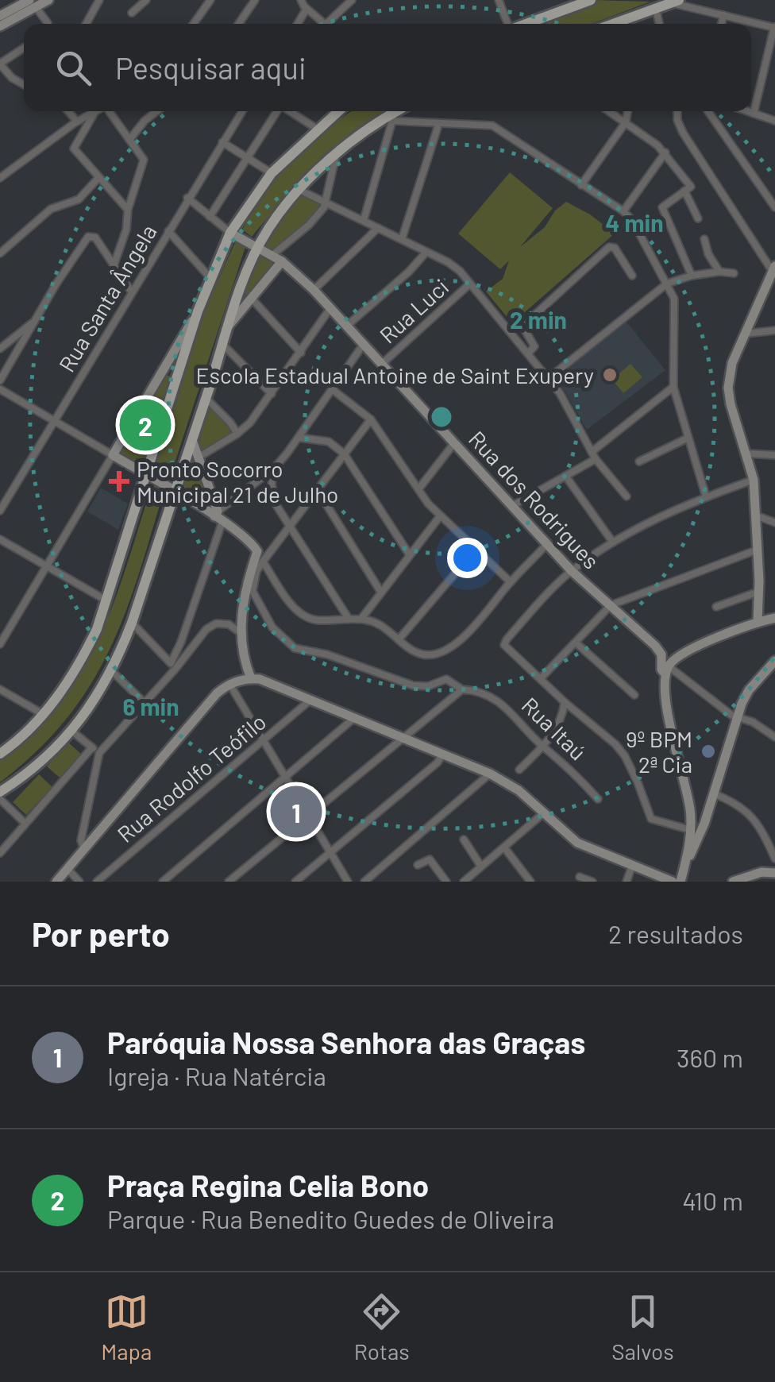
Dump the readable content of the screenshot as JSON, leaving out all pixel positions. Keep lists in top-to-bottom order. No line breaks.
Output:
{"streets":{"street":["Rua Santa Ângela","Rua Luci","Rua dos Rodrigues","Rua Itaú","Rua Rodolfo Teófilo"]},"crossings":[["Rua Santa Ângela","Rua dos Rodrigues"],["Rua Luci","Rua dos Rodrigues"]],"places":{"other":["Escola Estadual Antoine de Saint Exupery","9º BPM 2ª Cia"],"health":["Pronto Socorro Municipal 21 de Julho"]},"page":{"search":"Pesquisar aqui","pins":["2","1"],"heading":["Por perto","2 resultados"],"list":[{"mark":"1","name":"Paróquia Nossa Senhora das Graças","note":"Igreja · Rua Natércia","value":"360 m"},{"mark":"2","name":"Praça Regina Celia Bono","note":"Parque · Rua Benedito Guedes de Oliveira","value":"410 m"}],"nav":["Mapa","Rotas","Salvos"]},"rings":["4 min","2 min","6 min"]}
